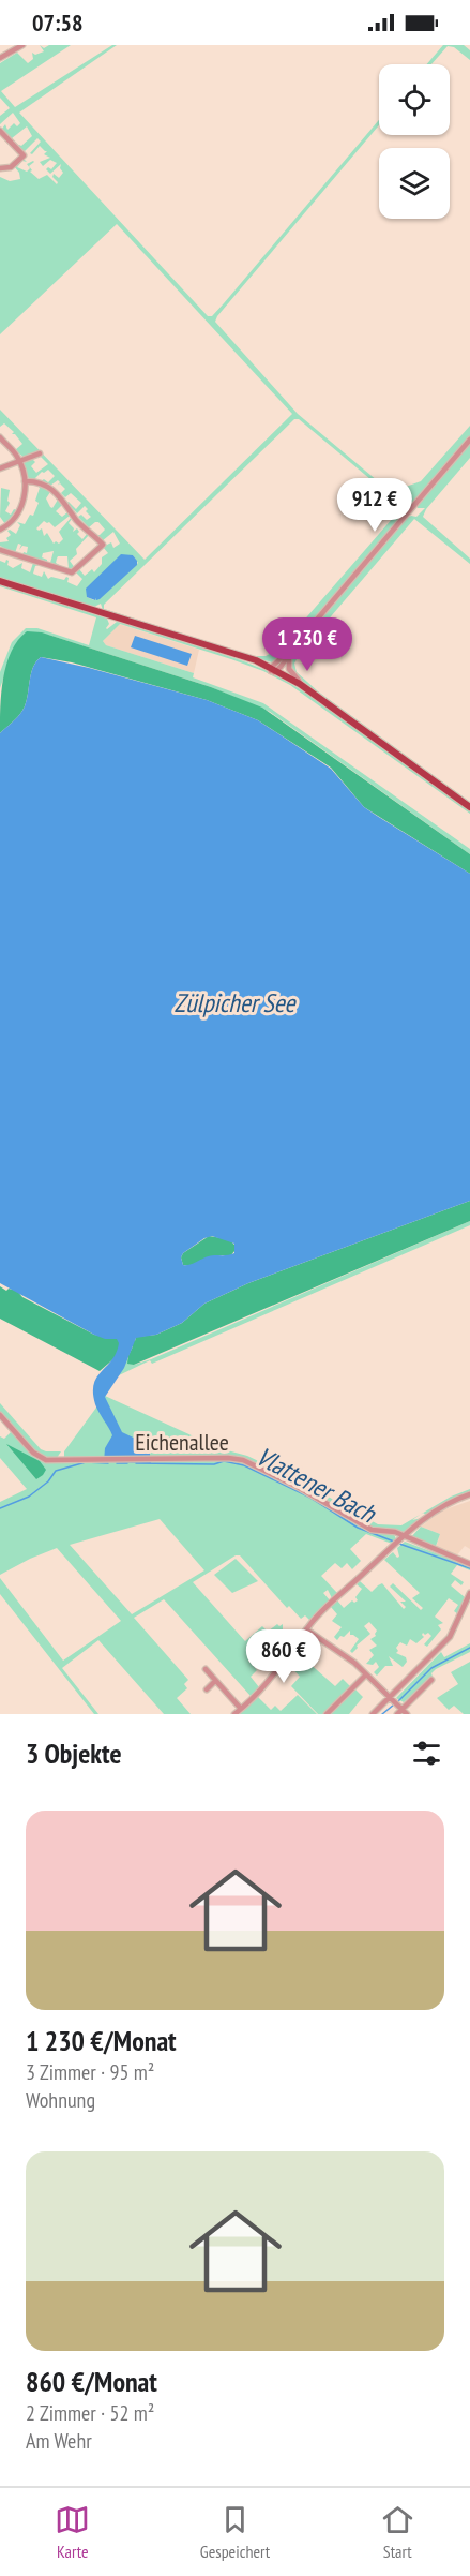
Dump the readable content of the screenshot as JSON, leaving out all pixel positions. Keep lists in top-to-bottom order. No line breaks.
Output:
{"streets":{"street":["Eichenallee"]},"water":["Zülpicher See","Vlattener Bach"],"page":{"status":"07:58","price":["912 €","1 230 €","860 €"],"heading":"3 Objekte","list":[{"name":"1 230 €/Monat","note":"3 Zimmer · 95 m² · Wohnung"},{"name":"860 €/Monat","note":"2 Zimmer · 52 m² · Am Wehr"}],"tabs":["Karte","Gespeichert","Start"]}}
